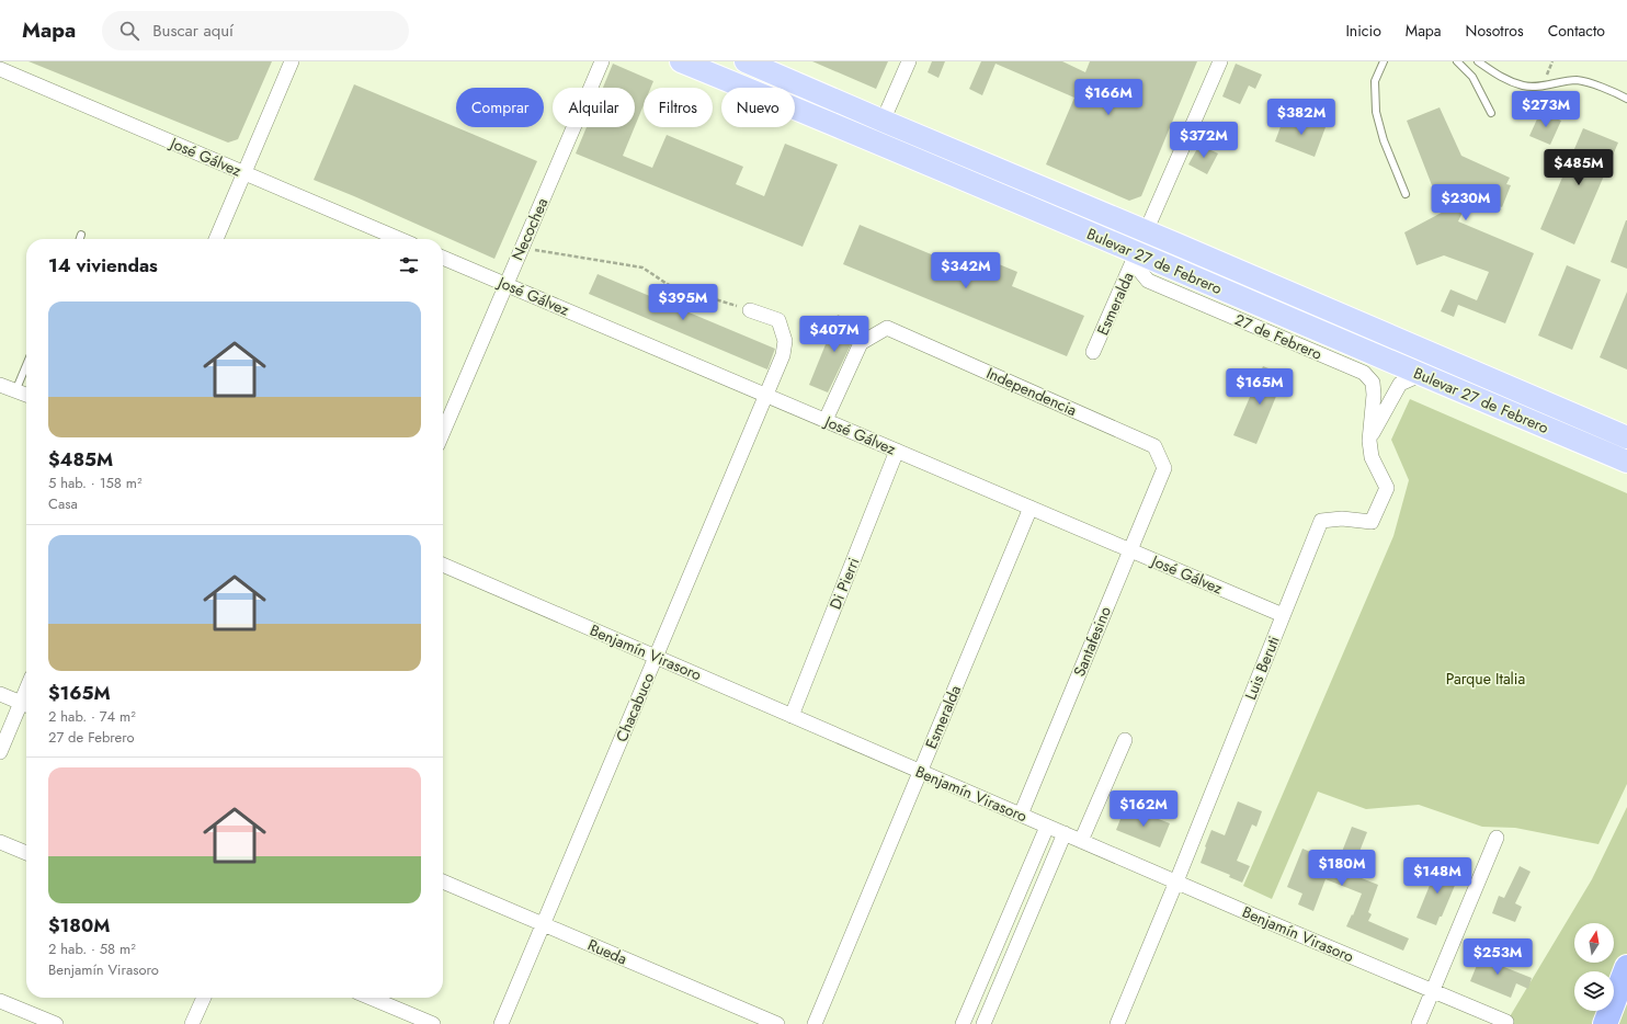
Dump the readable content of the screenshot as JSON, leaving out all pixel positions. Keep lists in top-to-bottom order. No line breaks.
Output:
{"streets":{"main road":["Bulevar 27 de Febrero"],"street":["José Gálvez","Necochea","Esmeralda","27 de Febrero","Independencia","Di Pierri","Santafesino","Benjamín Virasoro","Luis Beruti","Chacabuco","Rueda"]},"crossings":[["José Gálvez","Necochea"],["José Gálvez","Esmeralda"],["José Gálvez","Independencia"],["José Gálvez","Di Pierri"],["José Gálvez","Santafesino"],["José Gálvez","Luis Beruti"],["José Gálvez","Chacabuco"],["Bulevar 27 de Febrero","Esmeralda"],["Bulevar 27 de Febrero","27 de Febrero"],["Esmeralda","27 de Febrero"],["Esmeralda","Benjamín Virasoro"],["27 de Febrero","Luis Beruti"],["Independencia","Santafesino"],["Di Pierri","Benjamín Virasoro"],["Santafesino","Benjamín Virasoro"],["Benjamín Virasoro","Luis Beruti"],["Benjamín Virasoro","Chacabuco"],["Chacabuco","Rueda"]],"parks":["Parque Italia"],"north":"top","page":{"header":"Mapa","search":"Buscar aquí","nav":["Inicio","Mapa","Nosotros","Contacto"],"price":["$166M","$273M","$382M","$372M","$485M","$230M","$342M","$395M","$407M","$165M","$162M","$180M","$148M","$253M"],"chip":["Comprar","Alquilar","Filtros","Nuevo"],"heading":"14 viviendas","list":[{"name":"$485M","note":"5 hab. · 158 m² · Casa"},{"name":"$165M","note":"2 hab. · 74 m² · 27 de Febrero"},{"name":"$180M","note":"2 hab. · 58 m² · Benjamín Virasoro"}]}}
